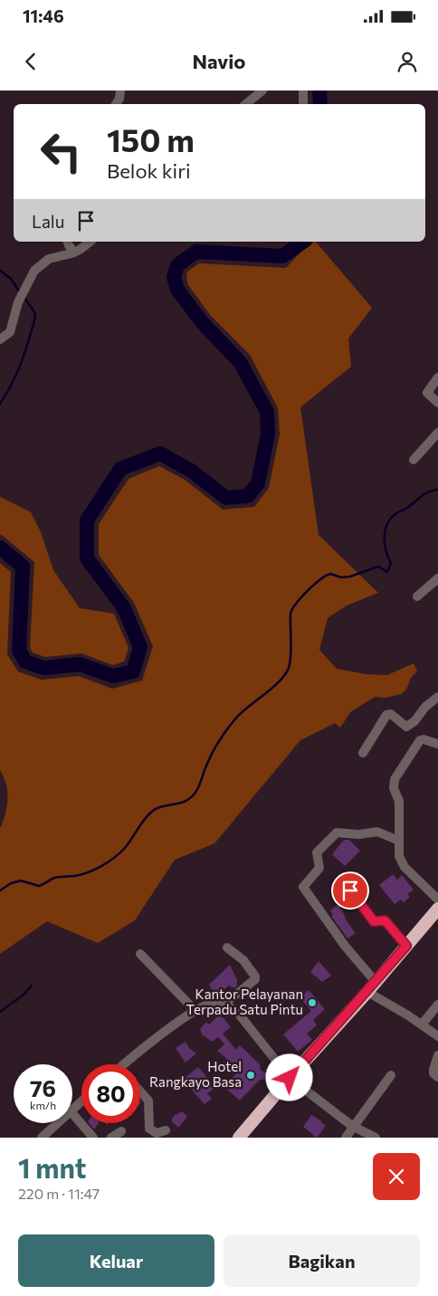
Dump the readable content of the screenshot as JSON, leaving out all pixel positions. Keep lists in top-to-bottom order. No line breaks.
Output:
{"places":["Kantor Pelayanan Terpadu Satu Pintu","Hotel Rangkayo Basa"],"page":{"status":"11:46","header":"Navio","turn":["150 m","Belok kiri"],"then":"Lalu","speed":"76 km/h","limit":"80","heading":["1 mnt","220 m · 11:47"],"buttons":["Keluar","Bagikan"]}}
